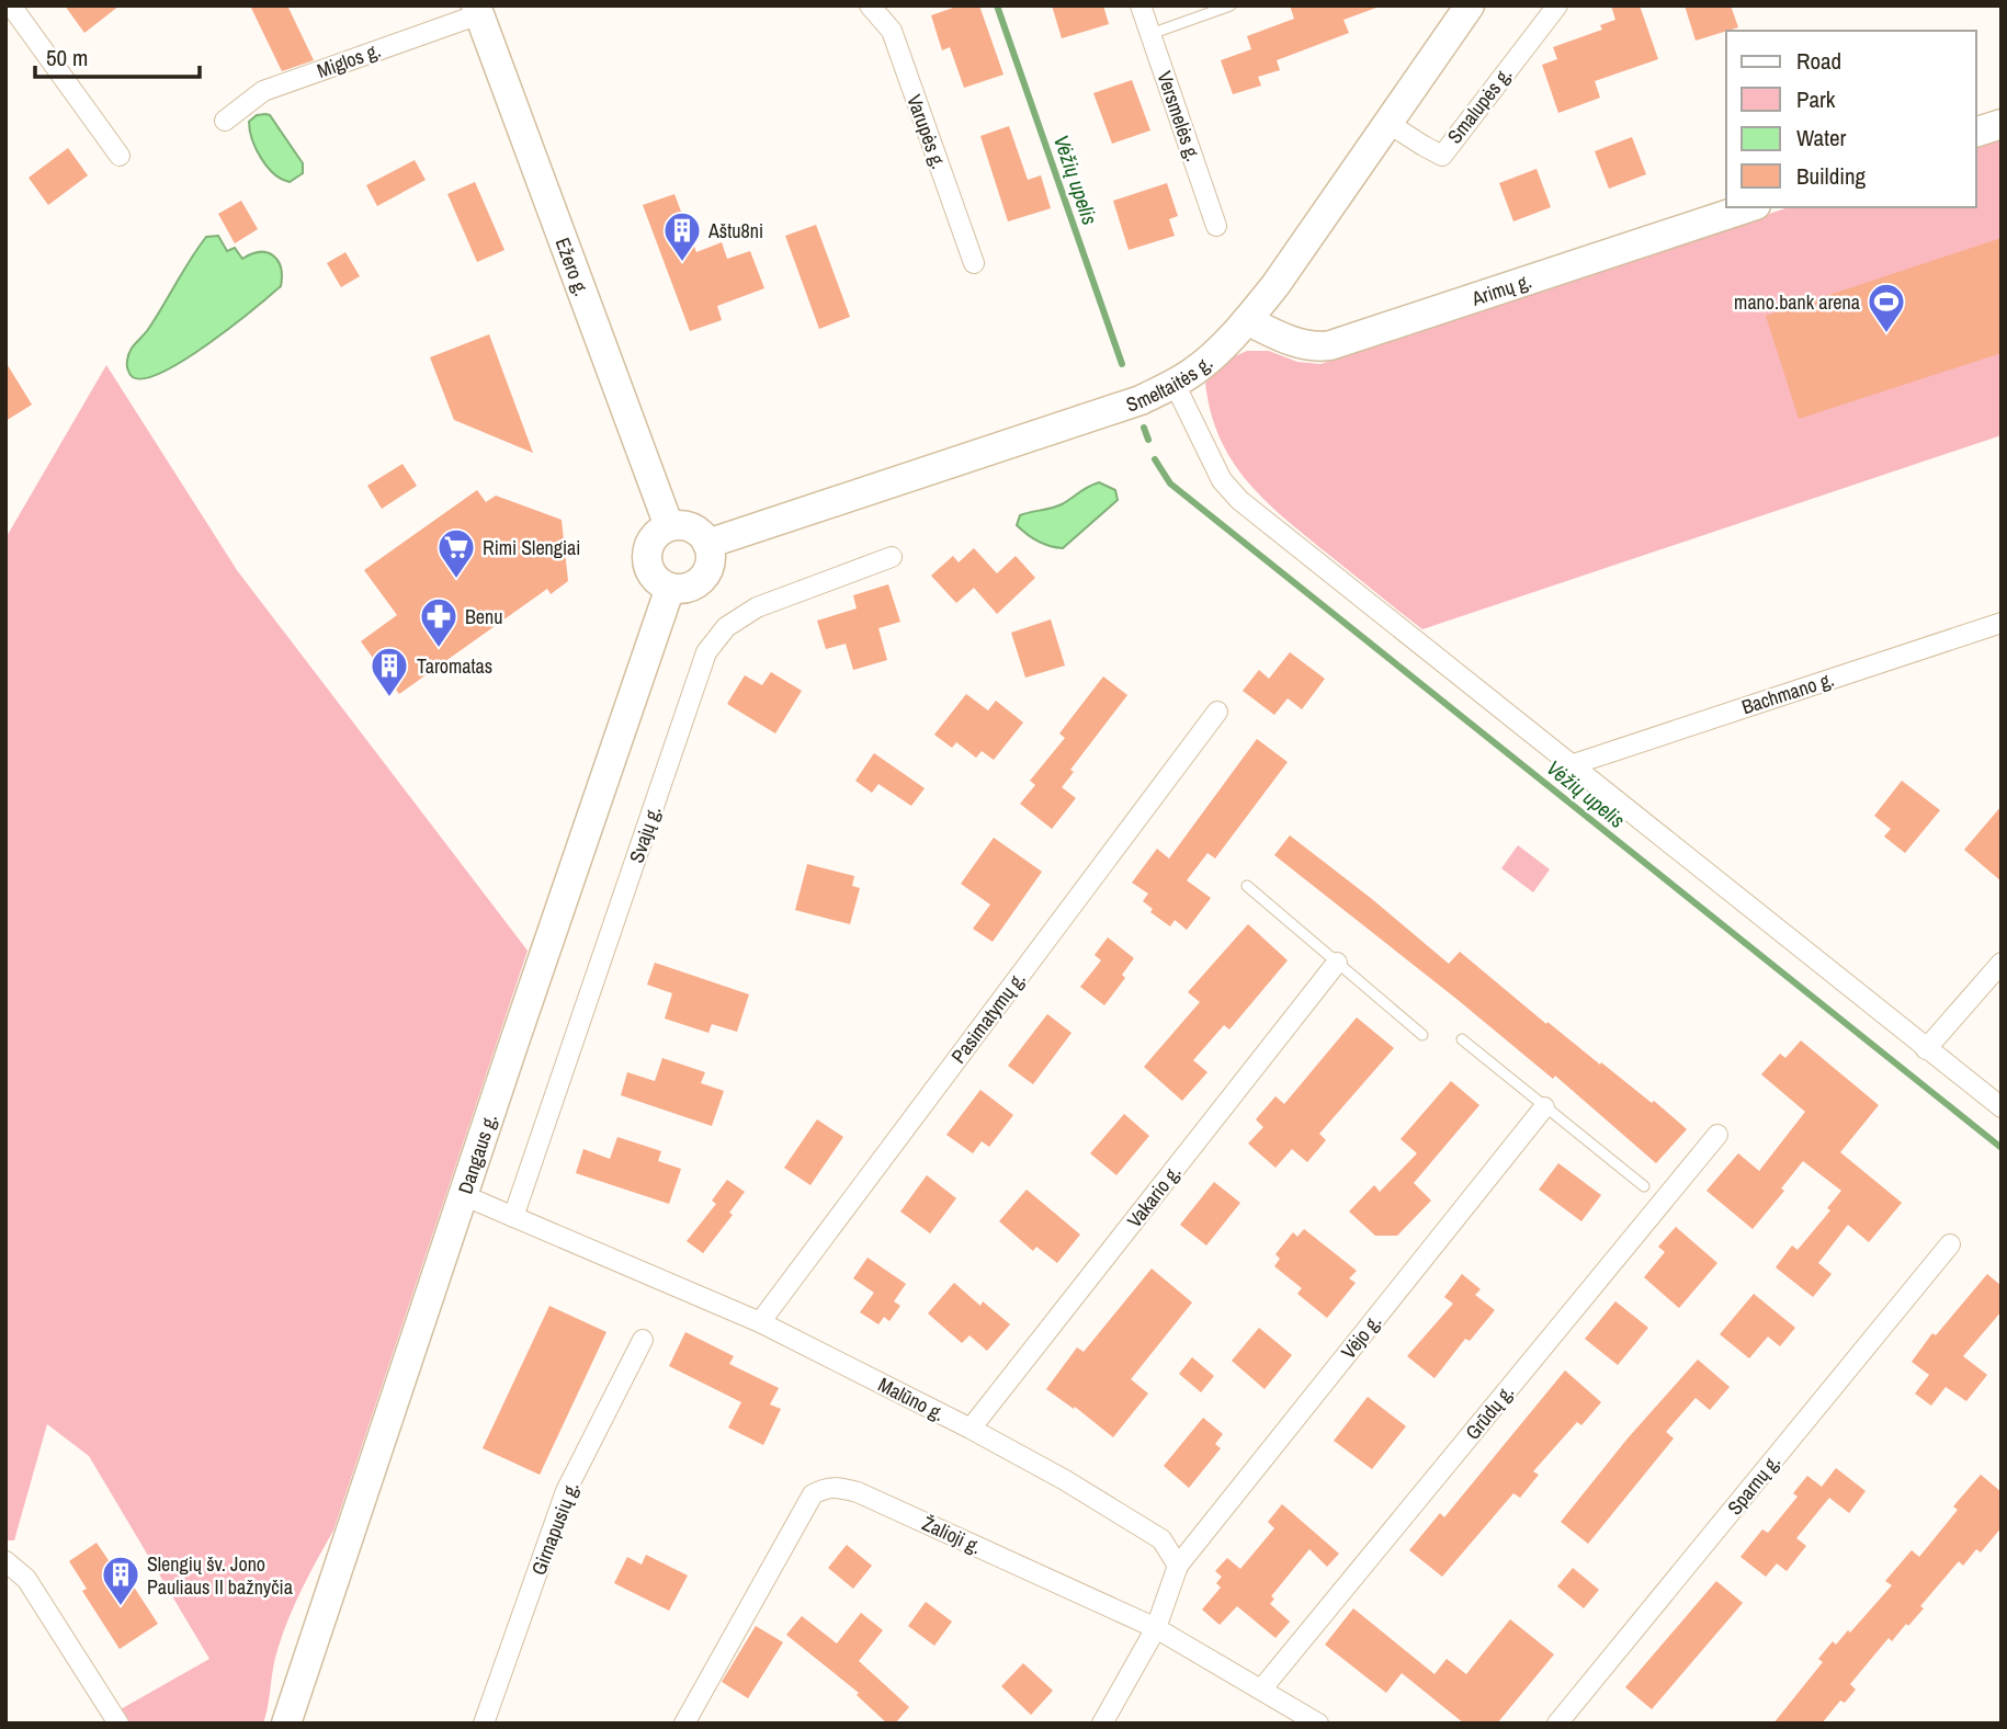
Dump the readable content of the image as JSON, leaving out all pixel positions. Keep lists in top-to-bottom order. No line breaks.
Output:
{"streets":{"main road":["Ežero g.","Arimų g.","Smeltaitės g.","Dangaus g."],"street":["Miglos g.","Smalupės g.","Versmelės g.","Varupės g.","Bachmano g.","Svajų g.","Pasimatymų g.","Vakario g.","Vėjo g.","Malūno g.","Grūdų g.","Sparnų g.","Girnapusių g.","Žalioji g."]},"crossings":[["Miglos g.","Ežero g."],["Smalupės g.","Smeltaitės g."],["Ežero g.","Smeltaitės g."],["Ežero g.","Dangaus g."],["Arimų g.","Smeltaitės g."],["Smeltaitės g.","Dangaus g."],["Svajų g.","Malūno g."],["Pasimatymų g.","Malūno g."],["Dangaus g.","Malūno g."],["Vakario g.","Malūno g."],["Vėjo g.","Malūno g."],["Grūdų g.","Žalioji g."]],"water":["Vėžių upelis"],"places":{"building":["Aštu8ni","Taromatas","Slengių šv. Jono Pauliaus II bažnyčia"],"sports":["mano.bank arena"],"supermarket":["Rimi Slengiai"],"pharmacy":["Benu"]},"legend":["Road","Park","Water","Building"],"scale_bar":"50 m"}
